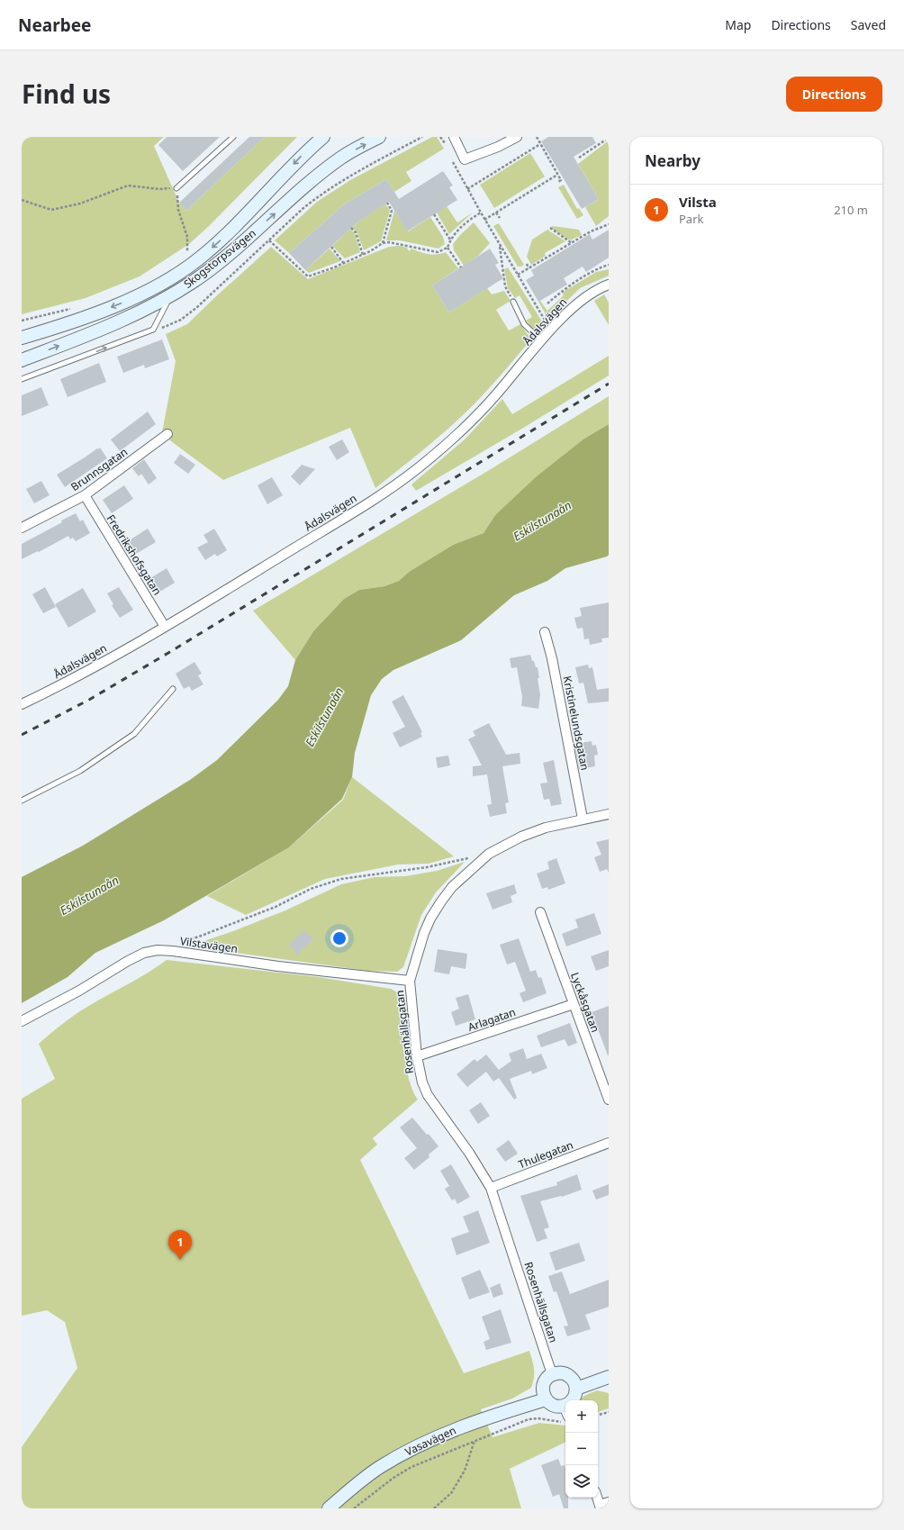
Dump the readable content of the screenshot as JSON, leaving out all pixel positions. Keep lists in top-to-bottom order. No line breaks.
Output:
{"streets":{"main road":["Skogstorpsvägen","Vasavägen"],"street":["Ådalsvägen","Brunnsgatan","Fredrikshofsgatan","Kristinelundsgatan","Vilstavägen","Lyckåsgatan","Arlagatan","Rosenhällsgatan","Thulegatan"]},"crossings":[["Ådalsvägen","Fredrikshofsgatan"],["Brunnsgatan","Fredrikshofsgatan"],["Kristinelundsgatan","Rosenhällsgatan"],["Vilstavägen","Rosenhällsgatan"],["Lyckåsgatan","Arlagatan"],["Arlagatan","Rosenhällsgatan"],["Rosenhällsgatan","Thulegatan"]],"water":["Eskilstunaån"],"page":{"header":"Nearbee","nav":["Map","Directions","Saved"],"title":"Find us","buttons":"Directions","heading":"Nearby","list":[{"mark":"1","name":"Vilsta","note":"Park","value":"210 m"}],"pins":"1","map_buttons":["+","−"]}}
